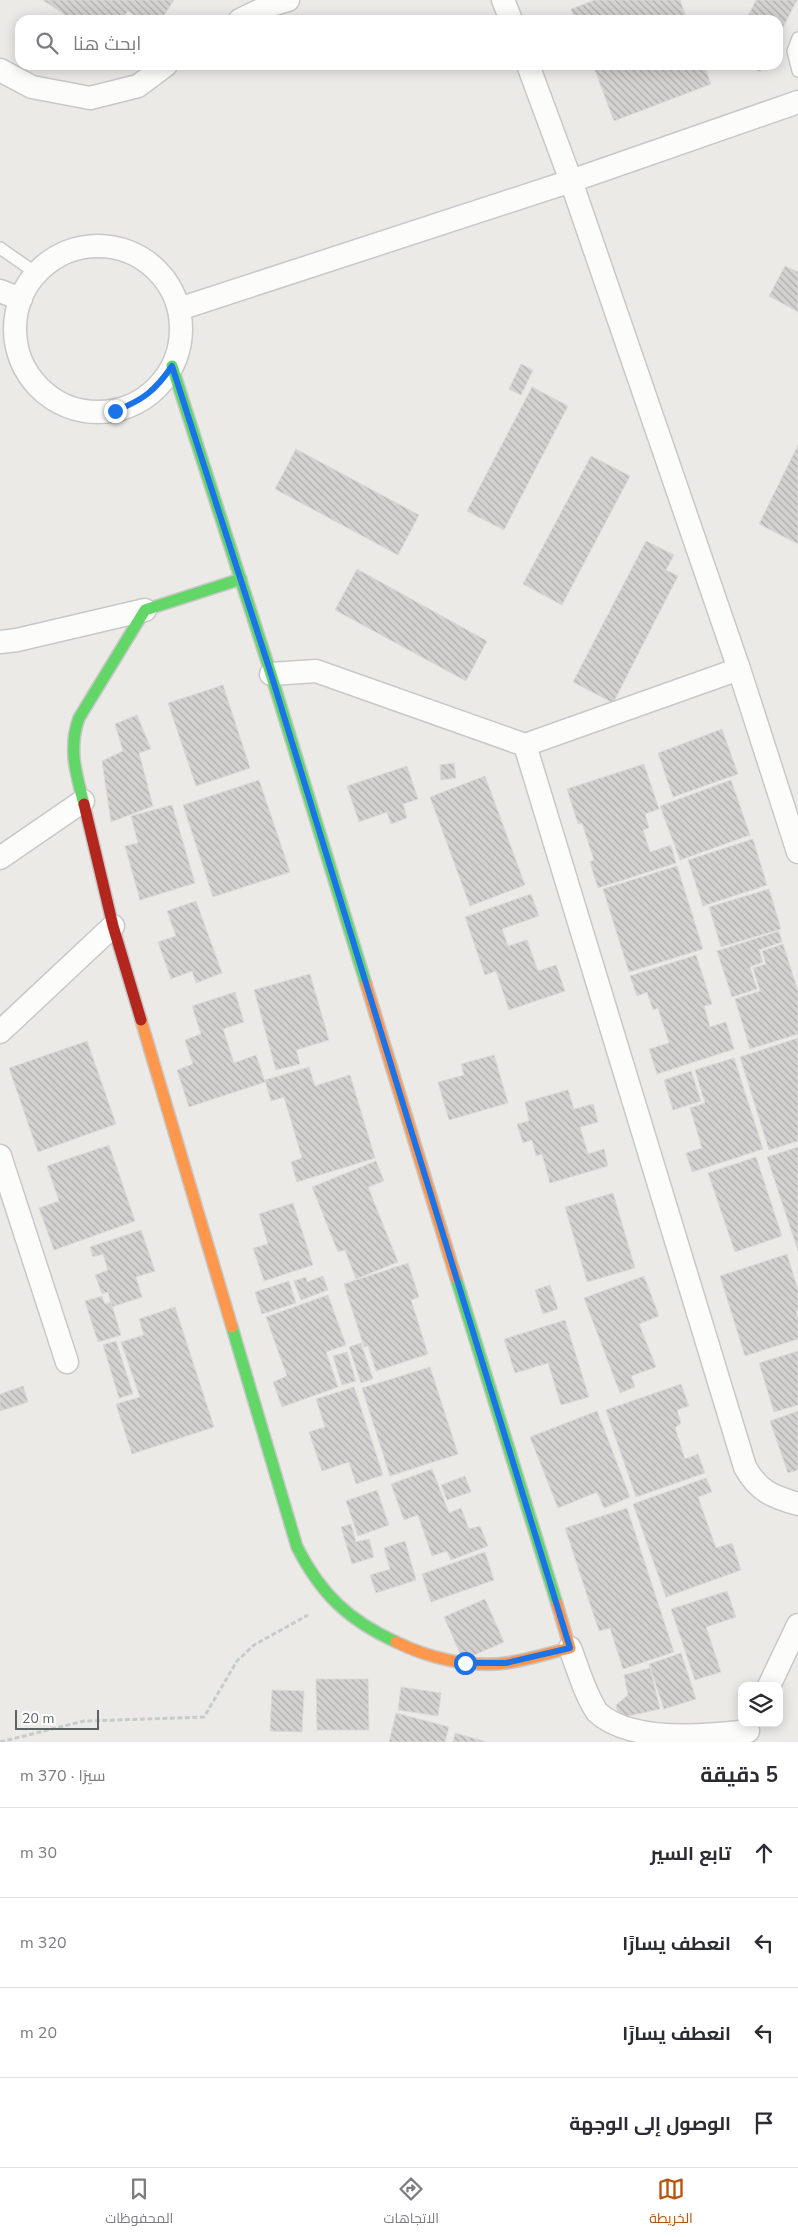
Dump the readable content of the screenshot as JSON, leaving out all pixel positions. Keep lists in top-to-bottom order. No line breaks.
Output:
{"scale_bar":"20 m","page":{"search":"ابحث هنا","scale":"20 m","heading":["5 دقيقة","سيرًا · 370 m"],"list":[["تابع السير","30 m"],["انعطف يسارًا","320 m"],["انعطف يسارًا","20 m"],"الوصول إلى الوجهة"],"nav":["الخريطة","الاتجاهات","المحفوظات"]}}
